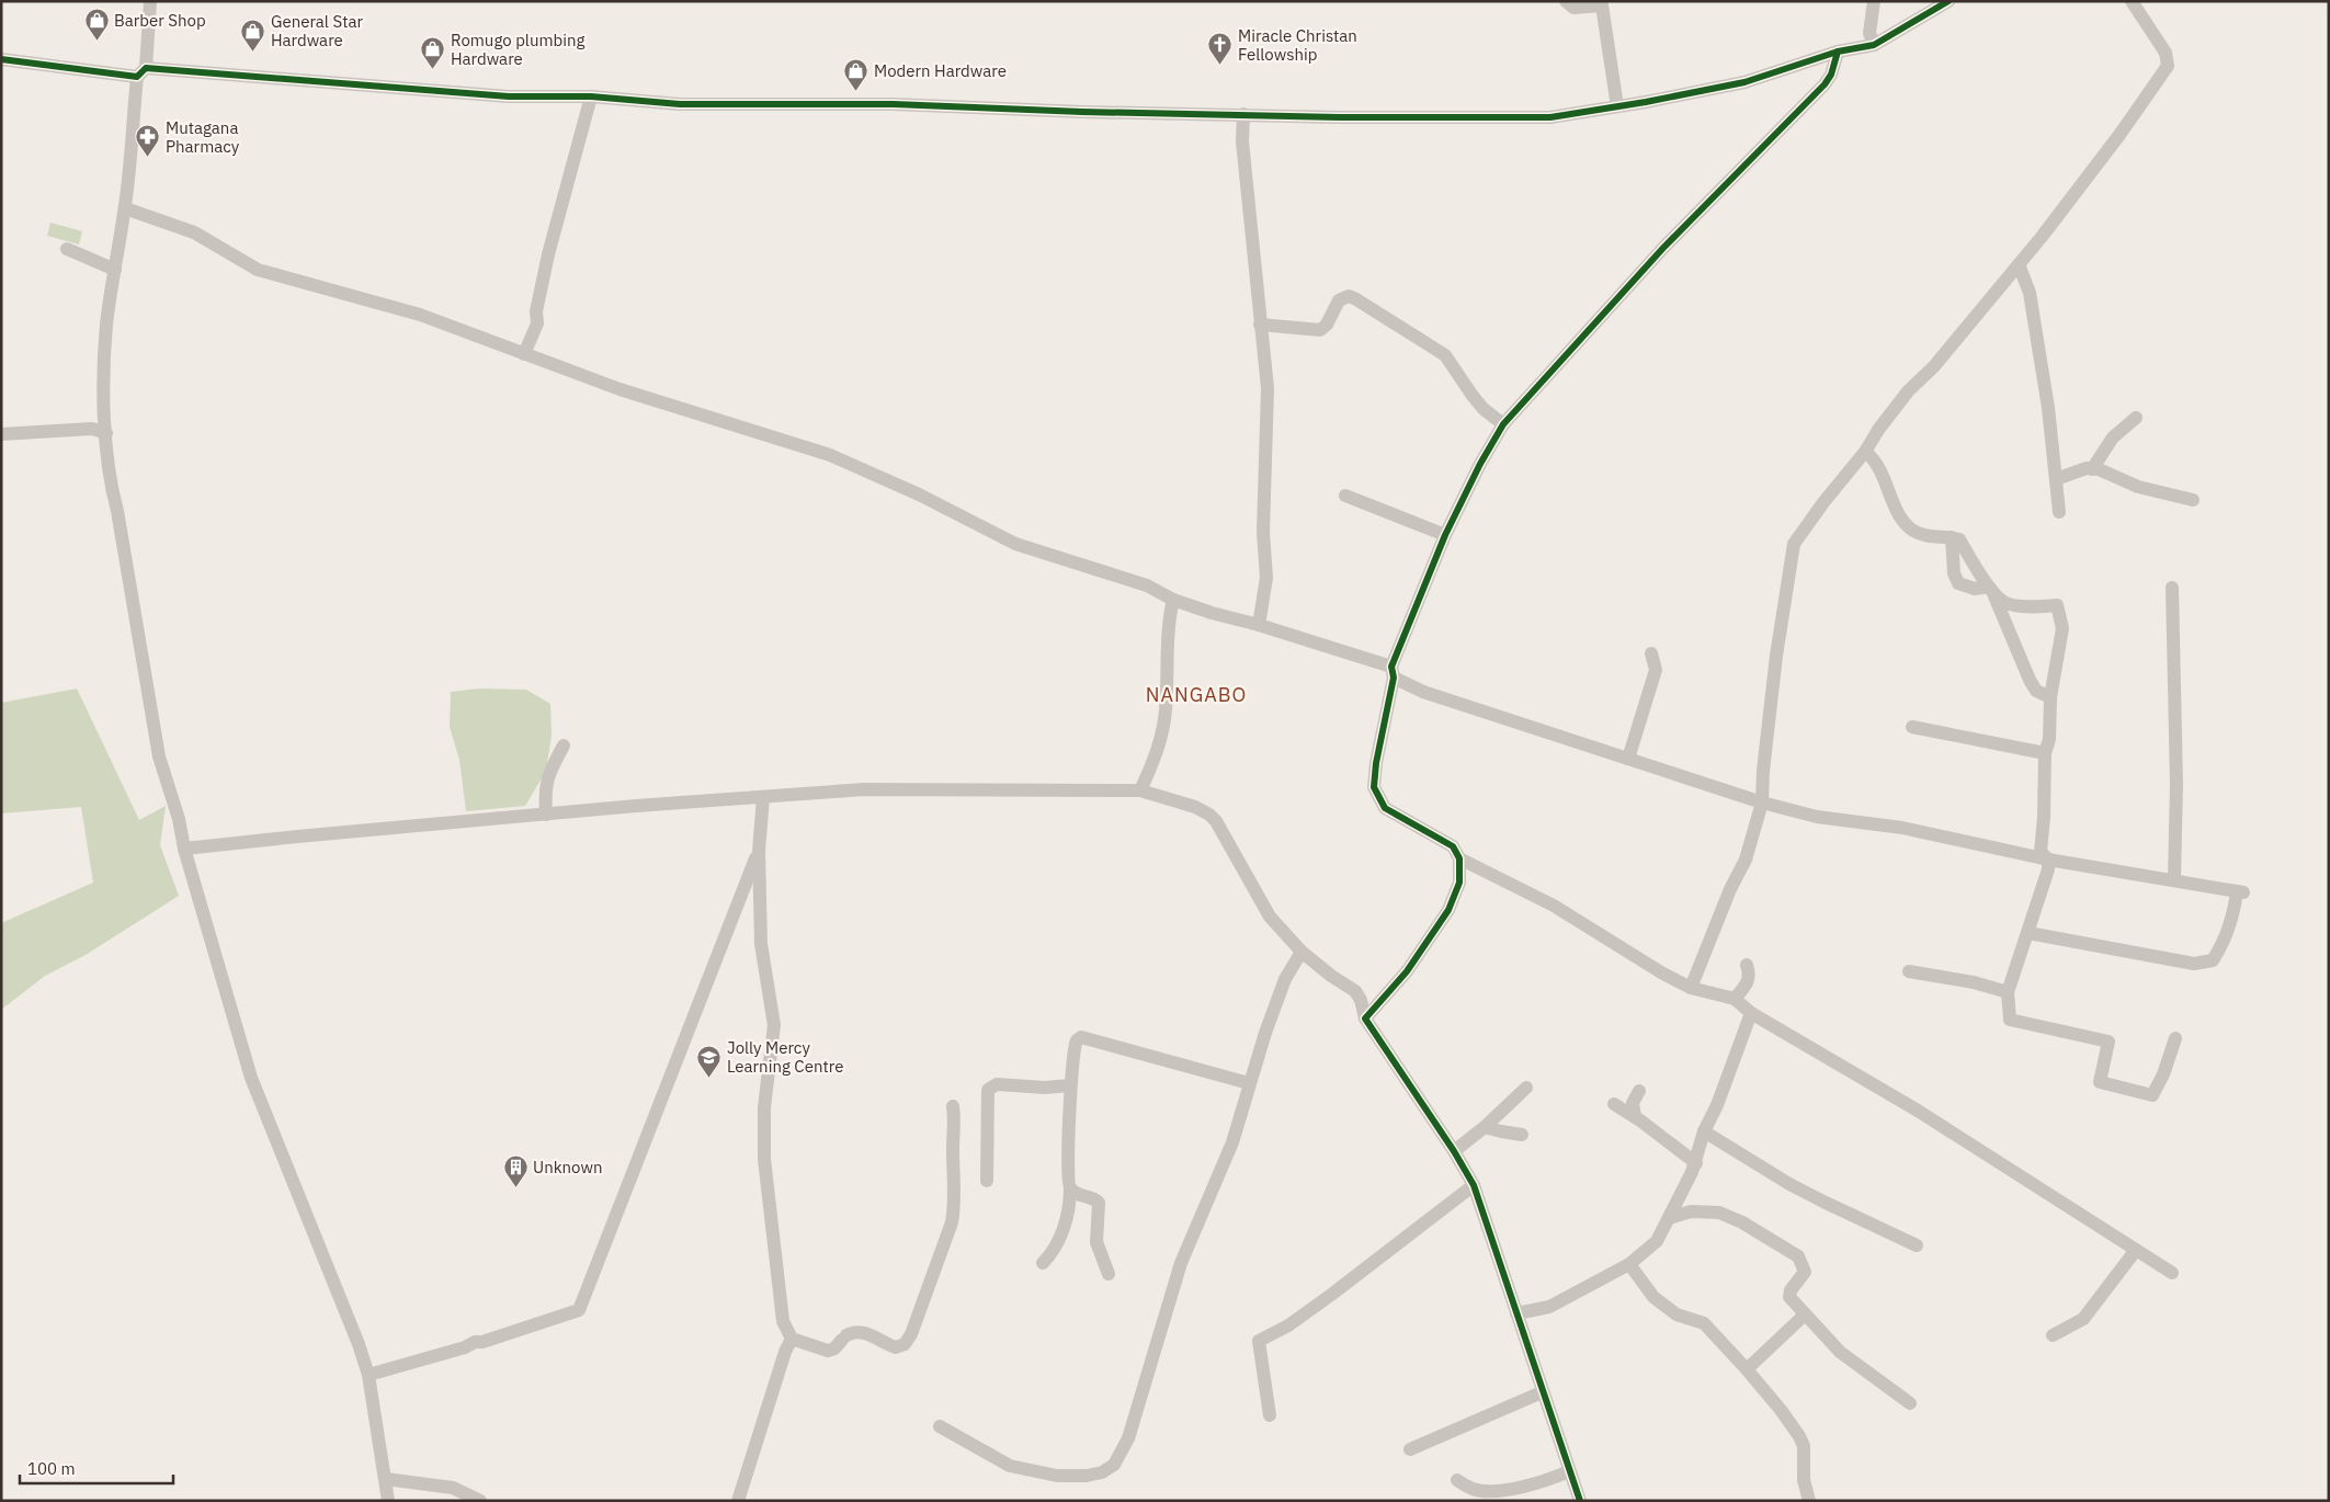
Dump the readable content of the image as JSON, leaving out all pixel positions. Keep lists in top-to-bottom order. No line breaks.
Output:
{"districts":["NANGABO"],"places":{"shop":["Barber Shop","General Star Hardware","Romugo plumbing Hardware","Modern Hardware"],"church":["Miracle Christan Fellowship"],"pharmacy":["Mutagana Pharmacy"],"school or university":["Jolly Mercy Learning Centre"],"building":["Unknown"]},"scale_bar":"100 m"}
